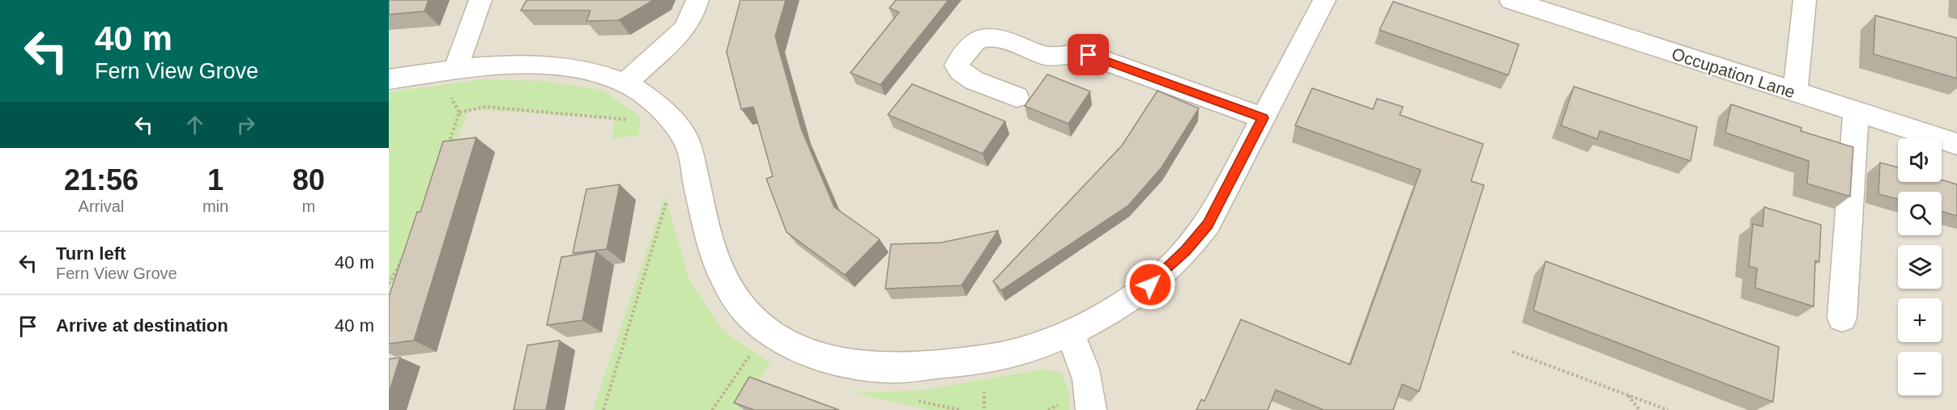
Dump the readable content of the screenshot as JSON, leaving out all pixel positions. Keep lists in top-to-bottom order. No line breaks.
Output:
{"streets":{"street":["Occupation Lane"]},"page":{"turn":["40 m","Fern View Grove"],"map_buttons":["+","−"],"eta":["21:56","Arrival","1","min","80","m"],"list":[{"name":"Turn left","note":"Fern View Grove","value":"40 m"},{"name":"Arrive at destination","value":"40 m"}]}}
